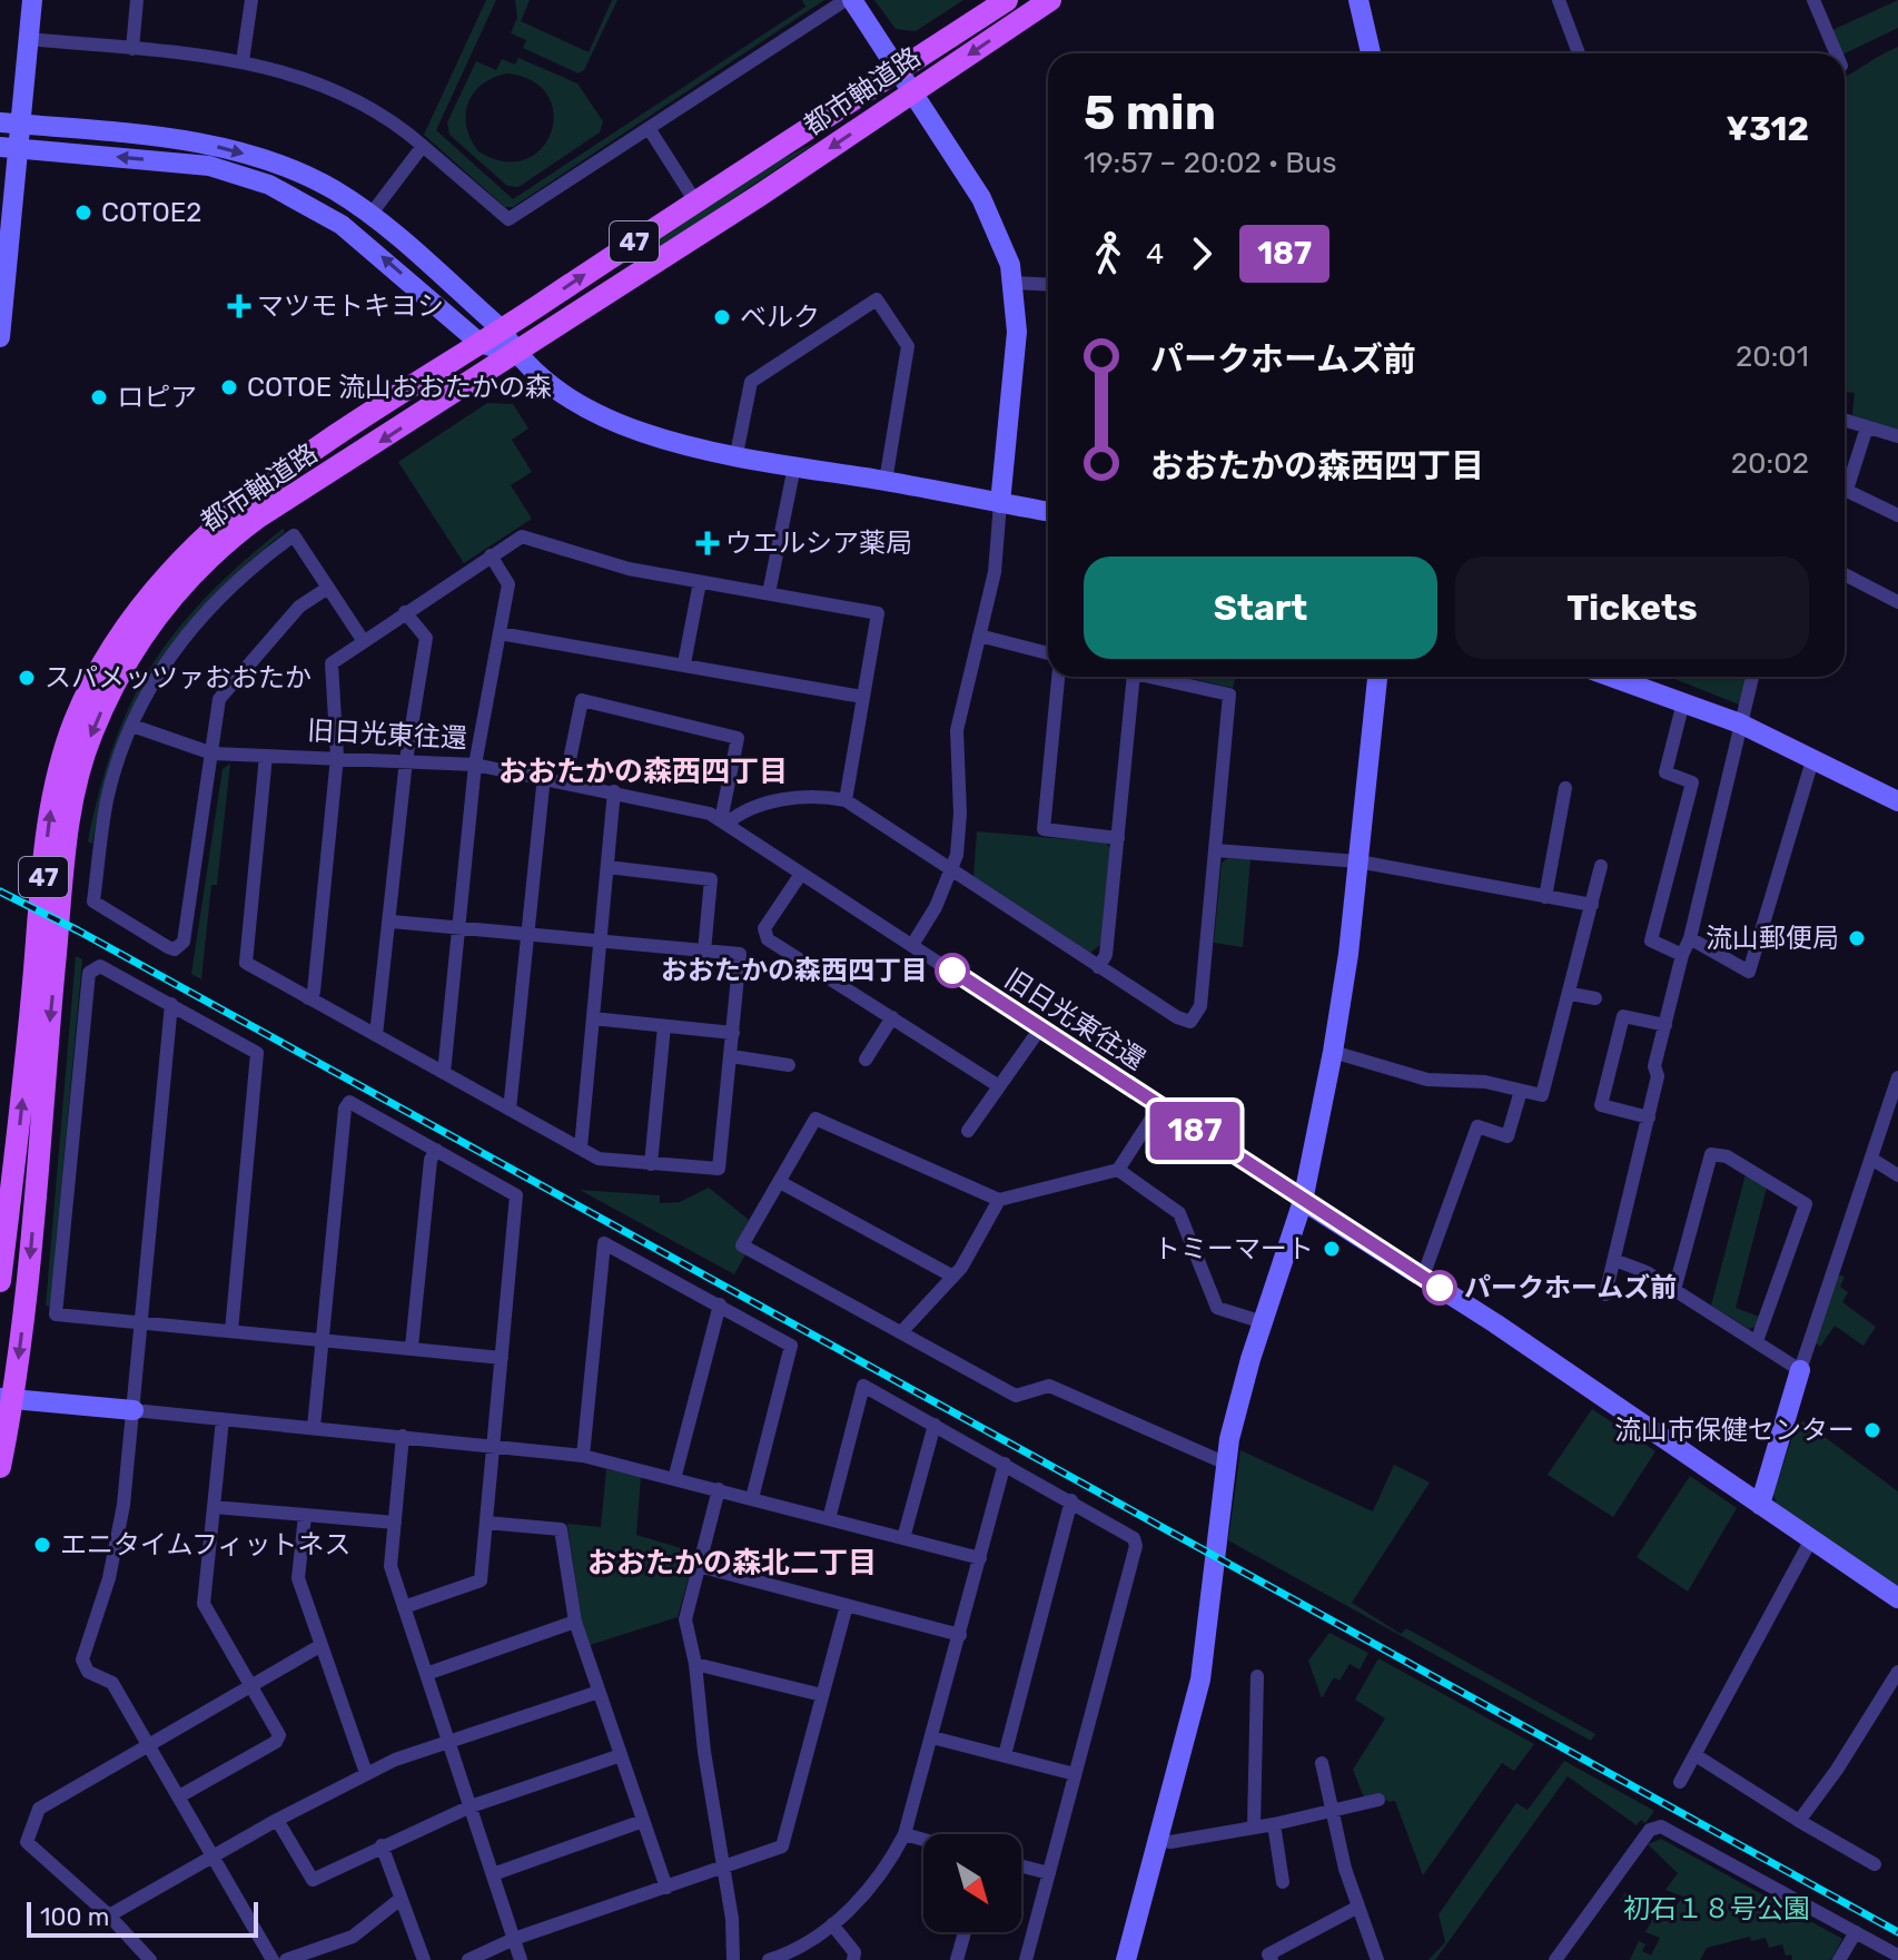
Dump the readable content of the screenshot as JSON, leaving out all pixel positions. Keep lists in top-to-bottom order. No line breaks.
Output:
{"streets":{"main road":["都市軸道路","47"],"street":["旧日光東往還"]},"districts":["おおたかの森西四丁目","おおたかの森北二丁目"],"parks":["初石１８号公園"],"places":{"other":["COTOE2","ベルク","COTOE 流山おおたかの森","ロピア","スパメッツァおおたか","流山郵便局","おおたかの森西四丁目","トミーマート","パークホームズ前","流山市保健センター","エニタイムフィットネス"],"health":["マツモトキヨシ","ウエルシア薬局"]},"lines":["bus line 187"],"scale_bar":"100 m","north":"bottom right","page":{"on_map":"187","heading":["5 min","19:57 – 20:02 · Bus","¥312"],"legs":["4","187"],"list":[{"name":"パークホームズ前","value":"20:01"},{"name":"おおたかの森西四丁目","value":"20:02"}],"buttons":["Start","Tickets"],"scale":"100 m"}}
